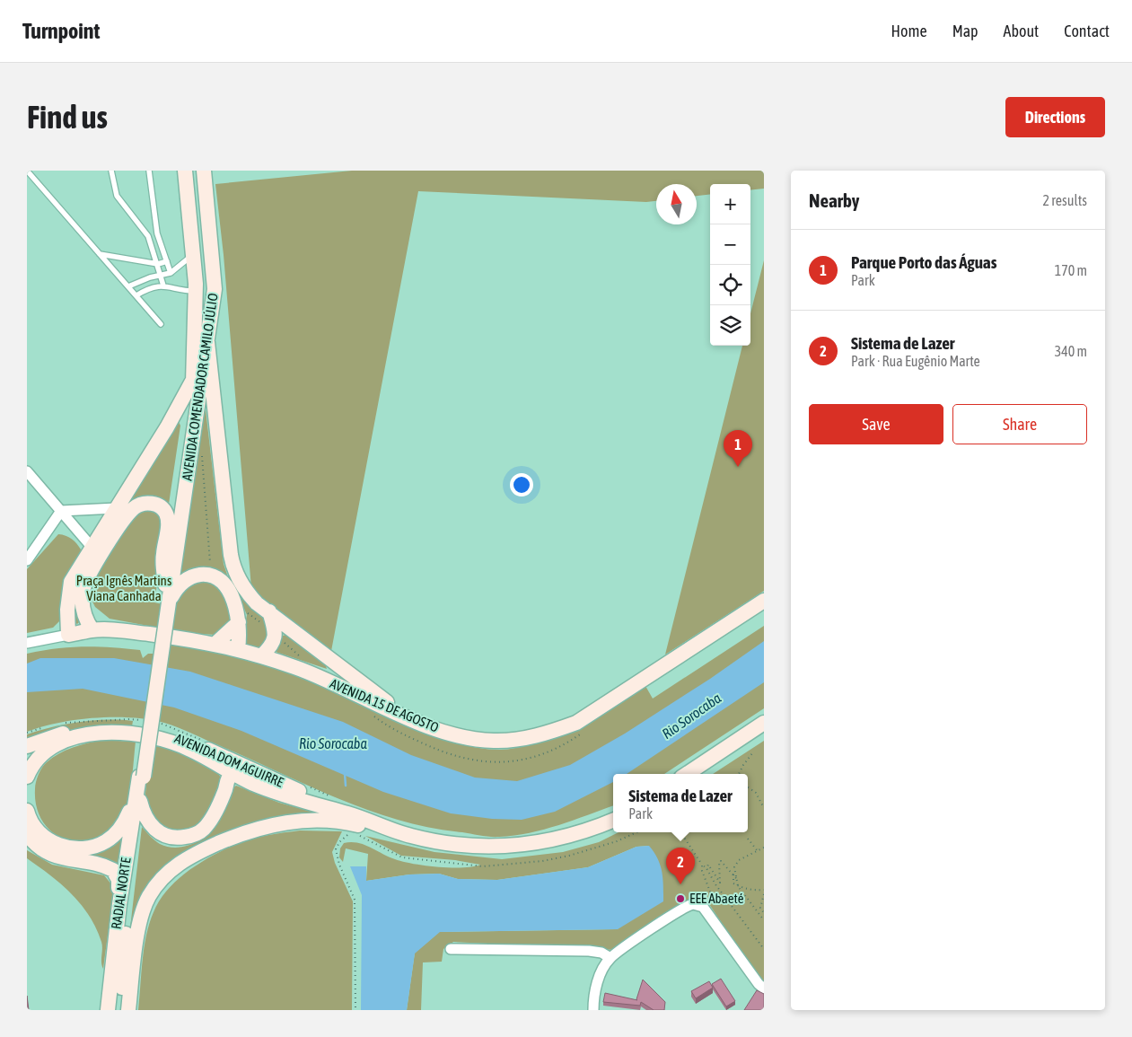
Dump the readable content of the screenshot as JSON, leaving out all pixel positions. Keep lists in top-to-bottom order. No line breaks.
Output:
{"streets":{"main road":["AVENIDA COMENDADOR CAMILO JÚLIO","AVENIDA 15 DE AGOSTO","AVENIDA DOM AGUIRRE","RADIAL NORTE"]},"crossings":[["AVENIDA COMENDADOR CAMILO JÚLIO","AVENIDA 15 DE AGOSTO"],["AVENIDA COMENDADOR CAMILO JÚLIO","RADIAL NORTE"]],"water":["Rio Sorocaba"],"parks":["Praça Ignês Martins Viana Canhada"],"places":["EEE Abaeté"],"north":"top","page":{"header":"Turnpoint","nav":["Home","Map","About","Contact"],"buttons":["Directions",["Save","Share"]],"title":"Find us","heading":["Nearby","2 results"],"map_buttons":["+","−"],"list":[{"mark":"1","name":"Parque Porto das Águas","note":"Park","value":"170 m"},{"mark":"2","name":"Sistema de Lazer","note":"Park · Rua Eugênio Marte","value":"340 m"}],"pins":["1","2"],"popup":["Sistema de Lazer","Park"]}}
